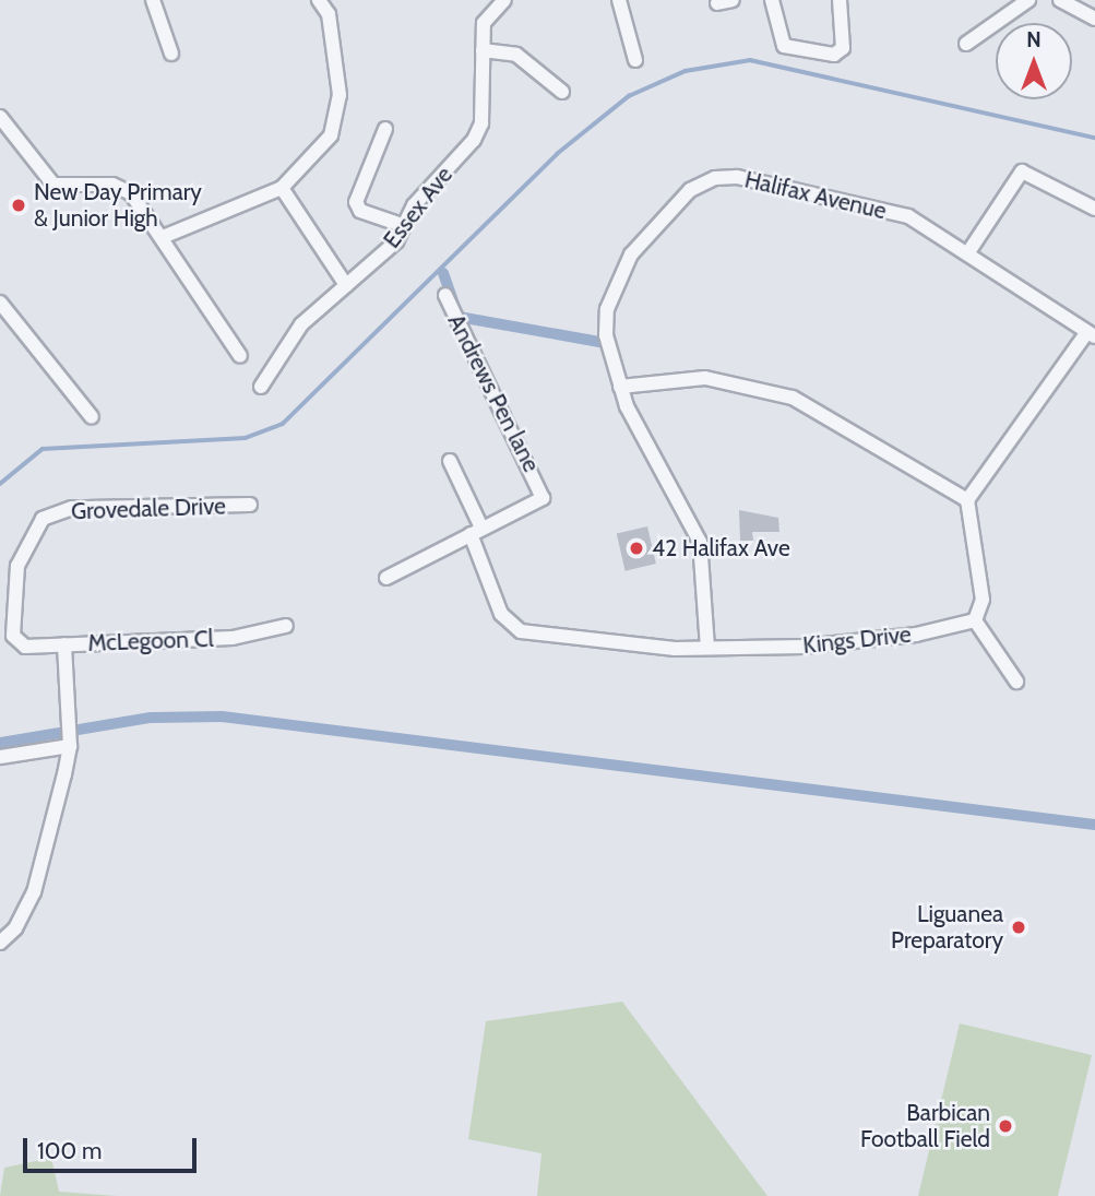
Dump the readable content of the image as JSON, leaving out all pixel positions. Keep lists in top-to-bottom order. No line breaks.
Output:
{"streets":{"street":["Halifax Avenue","Essex Ave","Andrews Pen lane","Grovedale Drive","Kings Drive","McLegoon Cl"]},"crossings":[["Halifax Avenue","Kings Drive"],["Andrews Pen lane","Kings Drive"],["Grovedale Drive","McLegoon Cl"]],"places":["New Day Primary & Junior High","42 Halifax Ave","Liguanea Preparatory","Barbican Football Field"],"scale_bar":"100 m","north":"top"}
